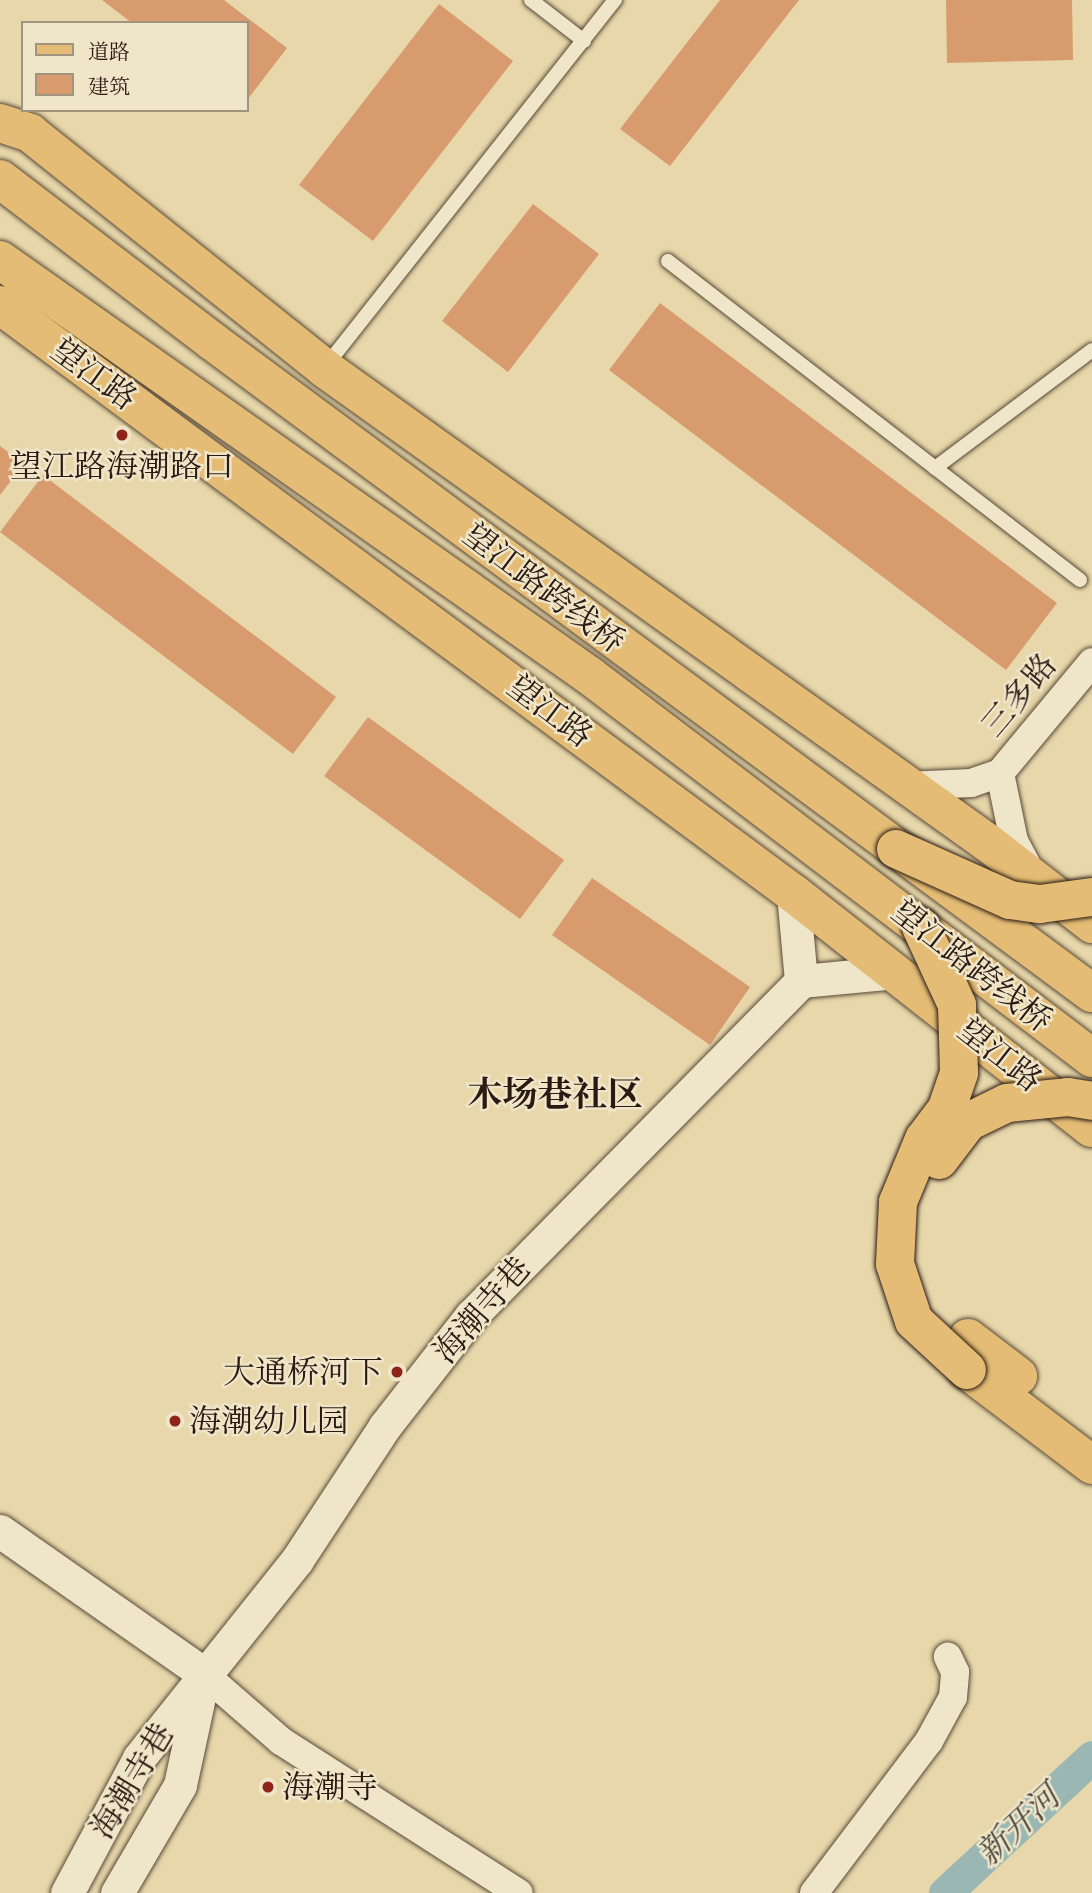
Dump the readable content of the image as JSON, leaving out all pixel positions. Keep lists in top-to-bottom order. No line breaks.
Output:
{"streets":{"main road":["望江路","望江路跨线桥"],"street":["三多路","海潮寺巷"]},"districts":["木场巷社区"],"water":["新开河"],"places":["望江路海潮路口","大通桥河下","海潮幼儿园","海潮寺"],"legend":["道路","建筑"]}
